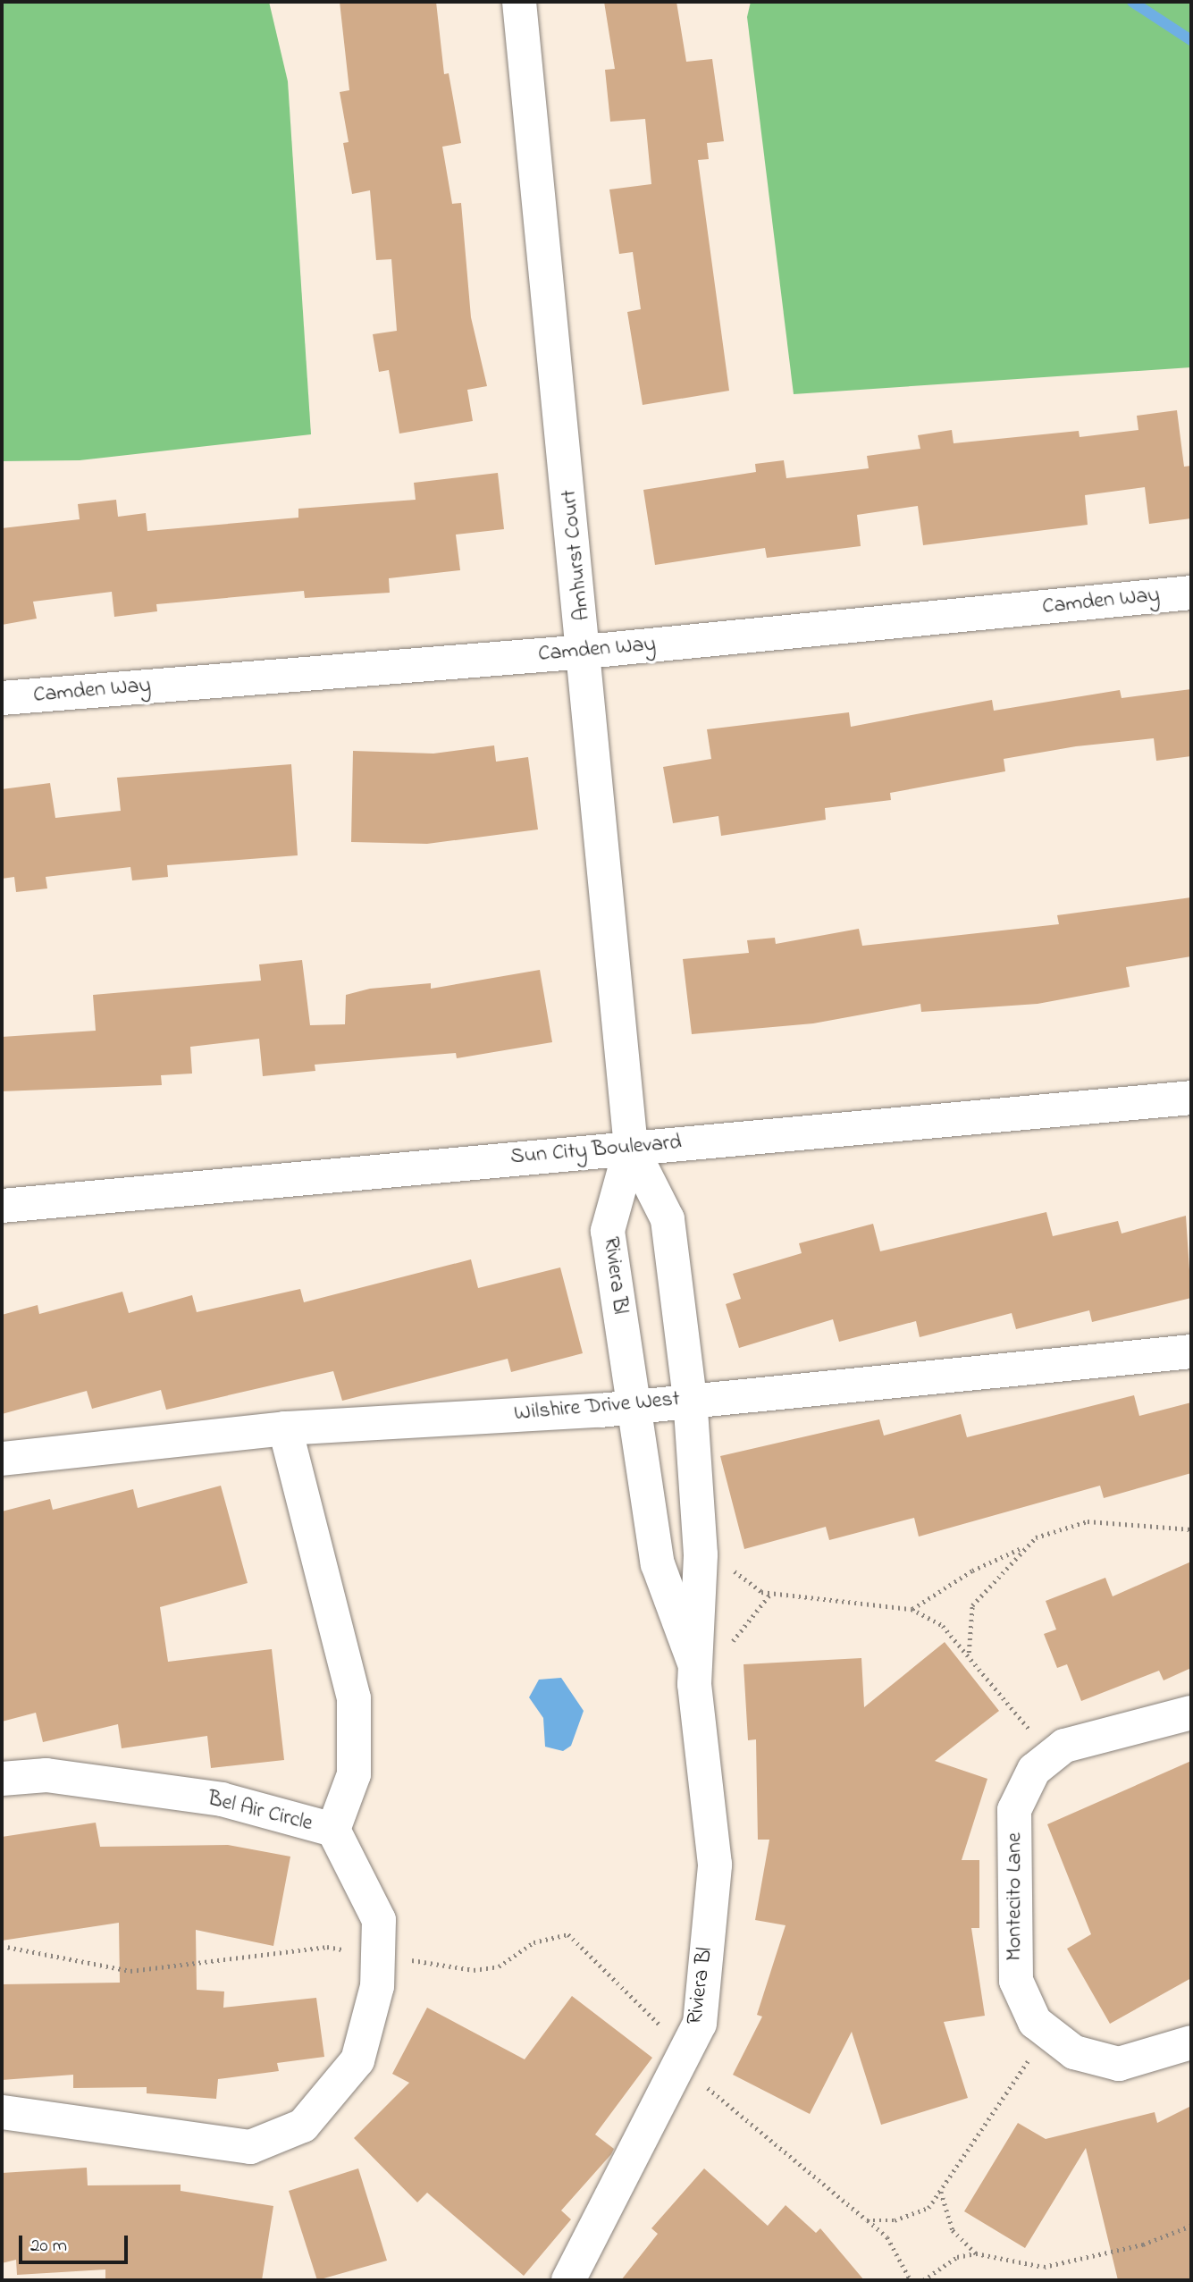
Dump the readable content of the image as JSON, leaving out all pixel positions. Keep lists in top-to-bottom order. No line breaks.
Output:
{"streets":{"street":["Amhurst Court","Camden Way","Sun City Boulevard","Riviera Bl","Wilshire Drive West","Bel Air Circle","Montecito Lane"]},"crossings":[["Amhurst Court","Camden Way"],["Amhurst Court","Sun City Boulevard"],["Amhurst Court","Riviera Bl"],["Sun City Boulevard","Riviera Bl"],["Riviera Bl","Wilshire Drive West"]],"scale_bar":"20 m"}
